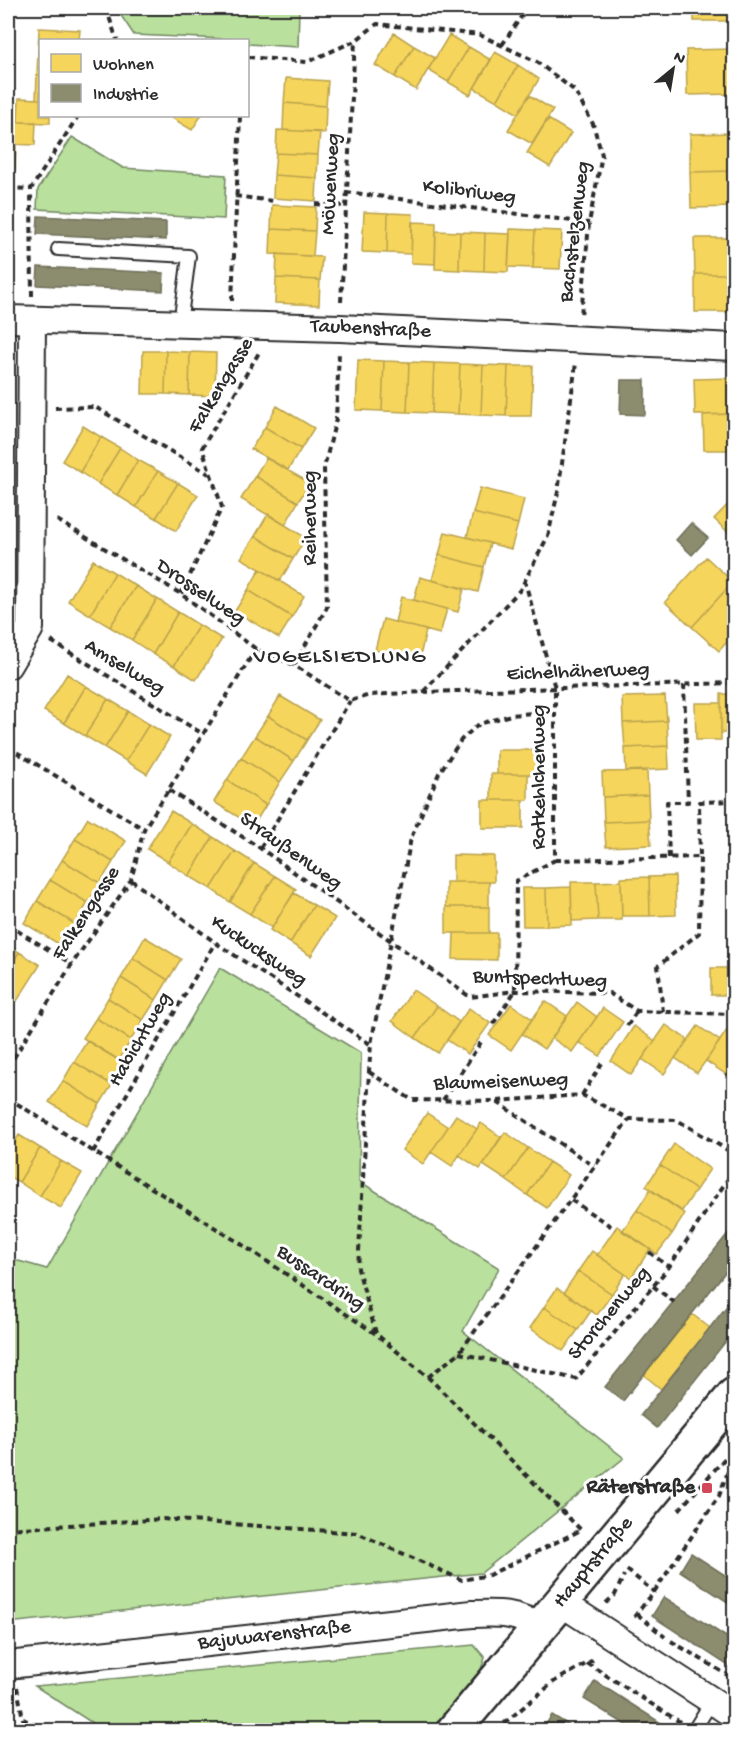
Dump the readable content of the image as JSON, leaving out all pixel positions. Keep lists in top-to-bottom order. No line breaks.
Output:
{"streets":{"street":["Taubenstraße","Hauptstraße","Bajuwarenstraße"],"path":["Möwenweg","Kolibriweg","Bachstelzenweg","Falkengasse","Reiherweg","Drosselweg","Amselweg","Eichelhäherweg","Rotkehlchenweg","Straußenweg","Kuckucksweg","Buntspechtweg","Habichtweg","Blaumeisenweg","Bussardring","Storchenweg"]},"crossings":[["Möwenweg","Kolibriweg"],["Möwenweg","Bachstelzenweg"],["Möwenweg","Taubenstraße"],["Möwenweg","Reiherweg"],["Kolibriweg","Bachstelzenweg"],["Bachstelzenweg","Taubenstraße"],["Taubenstraße","Falkengasse"],["Taubenstraße","Reiherweg"],["Falkengasse","Drosselweg"],["Falkengasse","Amselweg"],["Falkengasse","Straußenweg"],["Falkengasse","Kuckucksweg"],["Reiherweg","Drosselweg"],["Eichelhäherweg","Rotkehlchenweg"],["Rotkehlchenweg","Buntspechtweg"],["Straußenweg","Buntspechtweg"],["Kuckucksweg","Habichtweg"],["Habichtweg","Bussardring"],["Hauptstraße","Bajuwarenstraße"]],"districts":["VOGELSIEDLUNG"],"places":{"transit":["Räterstraße"]},"legend":["Wohnen","Industrie"],"north":"top right"}
